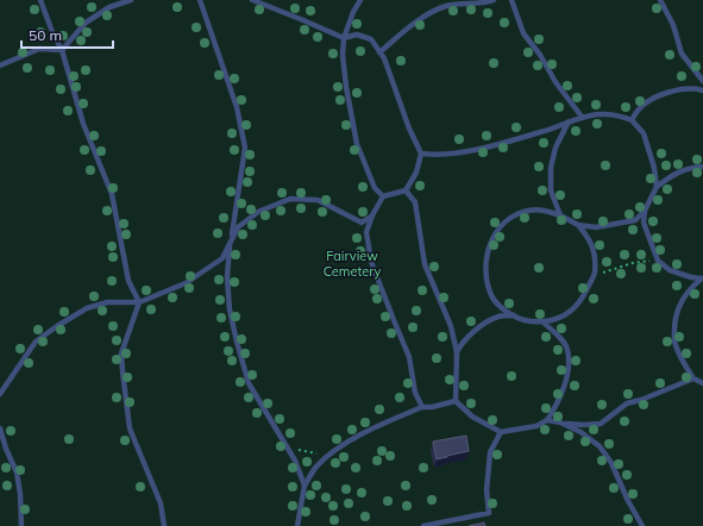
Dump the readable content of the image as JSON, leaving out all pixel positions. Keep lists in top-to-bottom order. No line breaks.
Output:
{"parks":["Fairview Cemetery"],"scale_bar":"50 m"}
